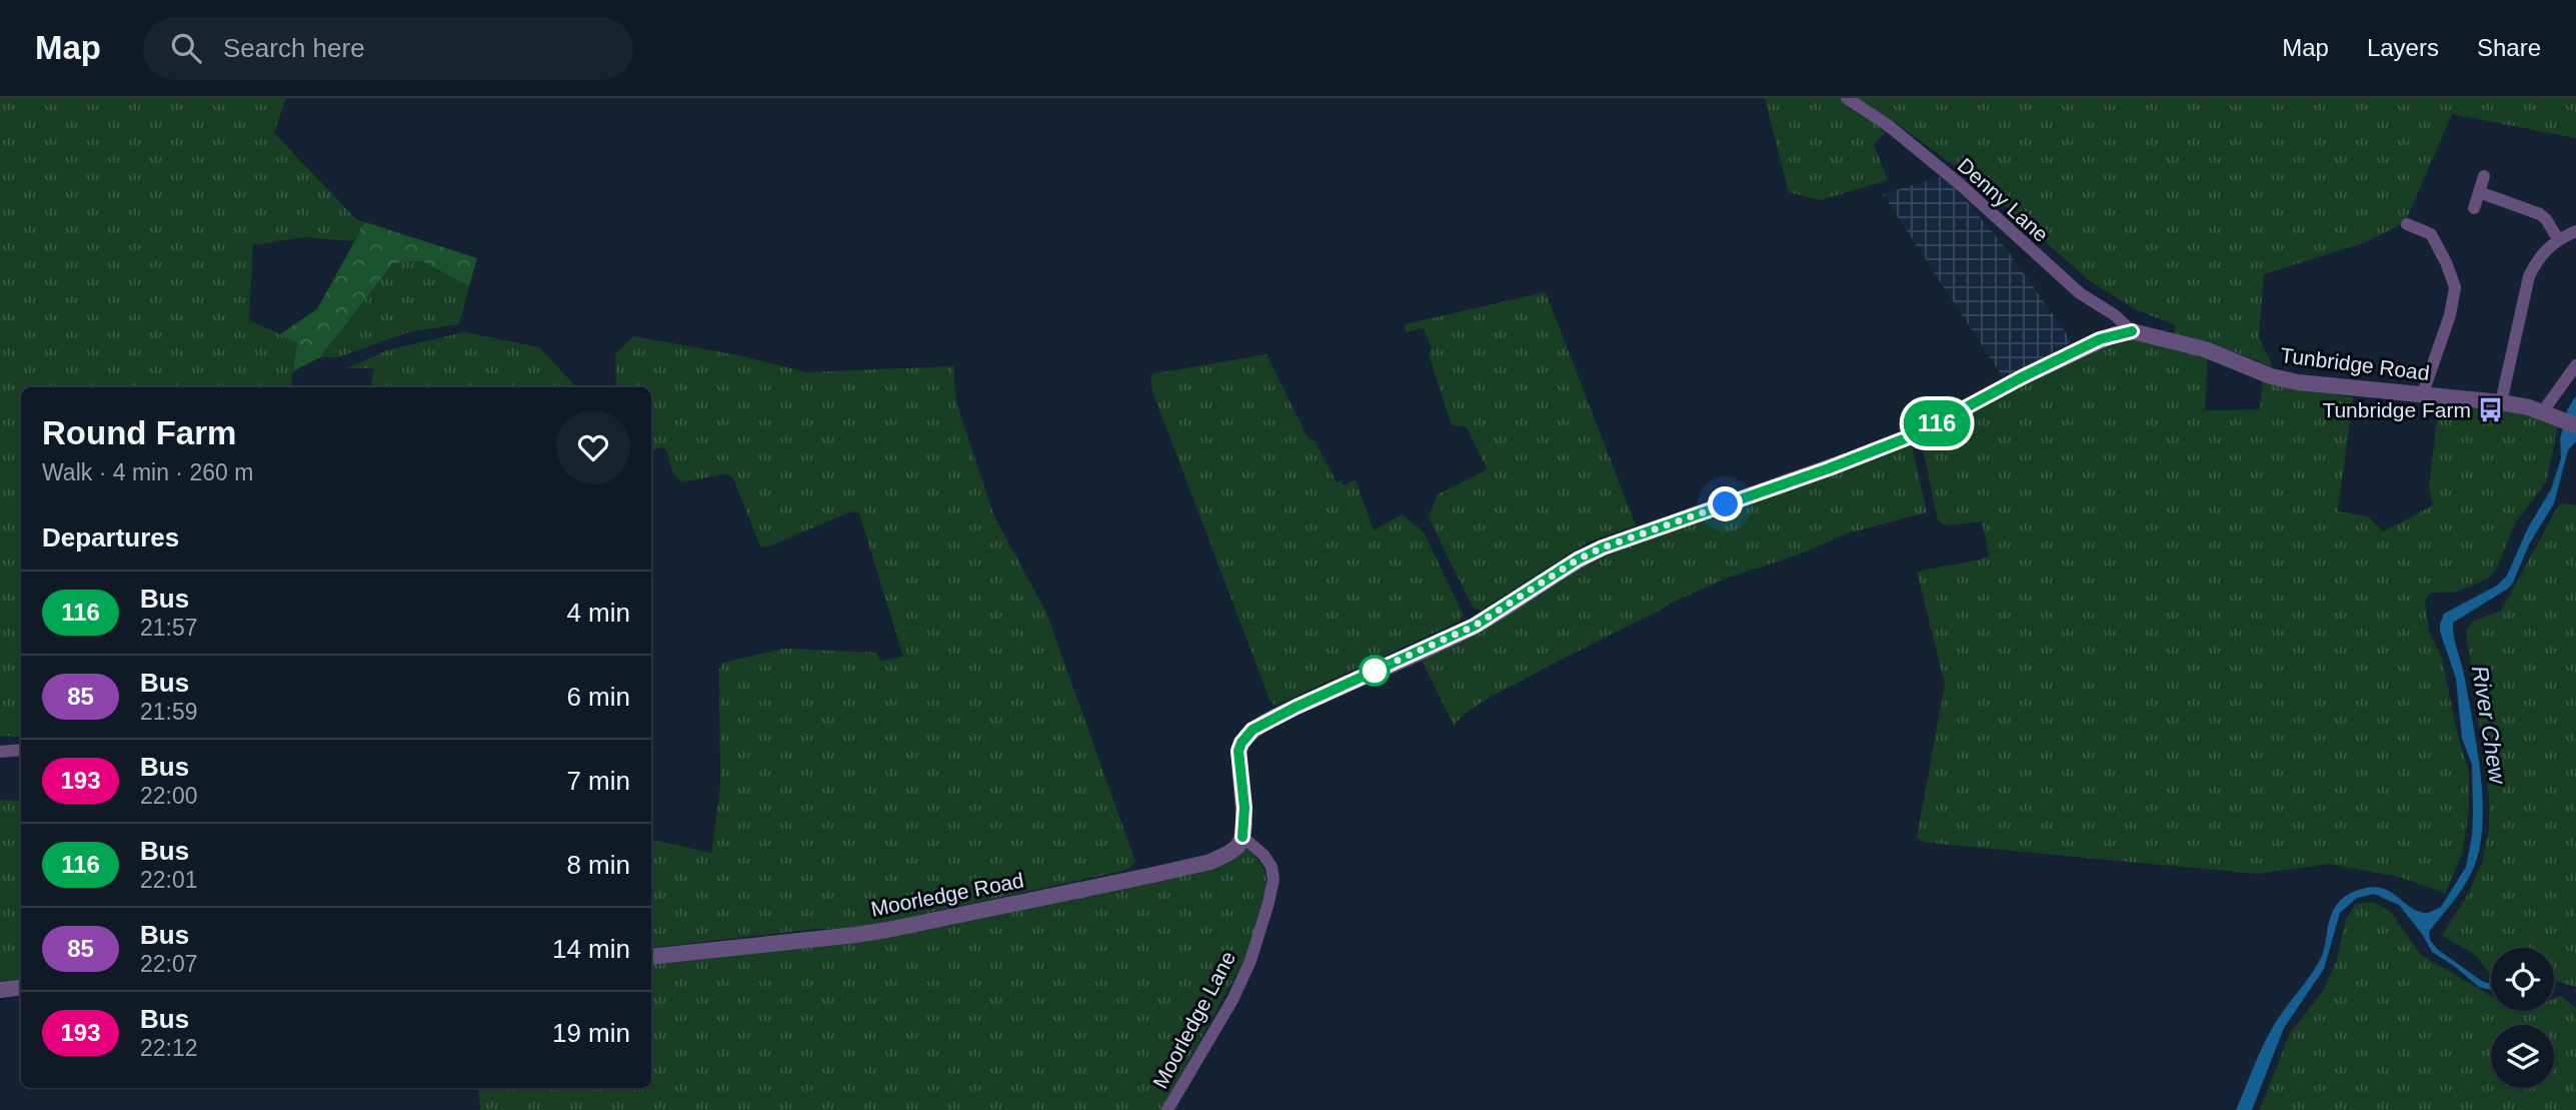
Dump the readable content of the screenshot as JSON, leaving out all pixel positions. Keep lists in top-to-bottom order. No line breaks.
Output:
{"streets":{"street":["Denny Lane","Tunbridge Road","Moorledge Road","Moorledge Lane"]},"crossings":[["Denny Lane","Tunbridge Road"],["Moorledge Road","Moorledge Lane"]],"water":["River Chew"],"places":{"bus stop":["Tunbridge Farm"]},"lines":["bus line 116"],"page":{"header":"Map","search":"Search here","nav":["Map","Layers","Share"],"on_map":"116","heading":[["Round Farm","Walk · 4 min · 260 m"],"Departures"],"list":[{"mark":"116","name":"Bus","note":"21:57","value":"4 min"},{"mark":"85","name":"Bus","note":"21:59","value":"6 min"},{"mark":"193","name":"Bus","note":"22:00","value":"7 min"},{"mark":"116","name":"Bus","note":"22:01","value":"8 min"},{"mark":"85","name":"Bus","note":"22:07","value":"14 min"},{"mark":"193","name":"Bus","note":"22:12","value":"19 min"}]}}
